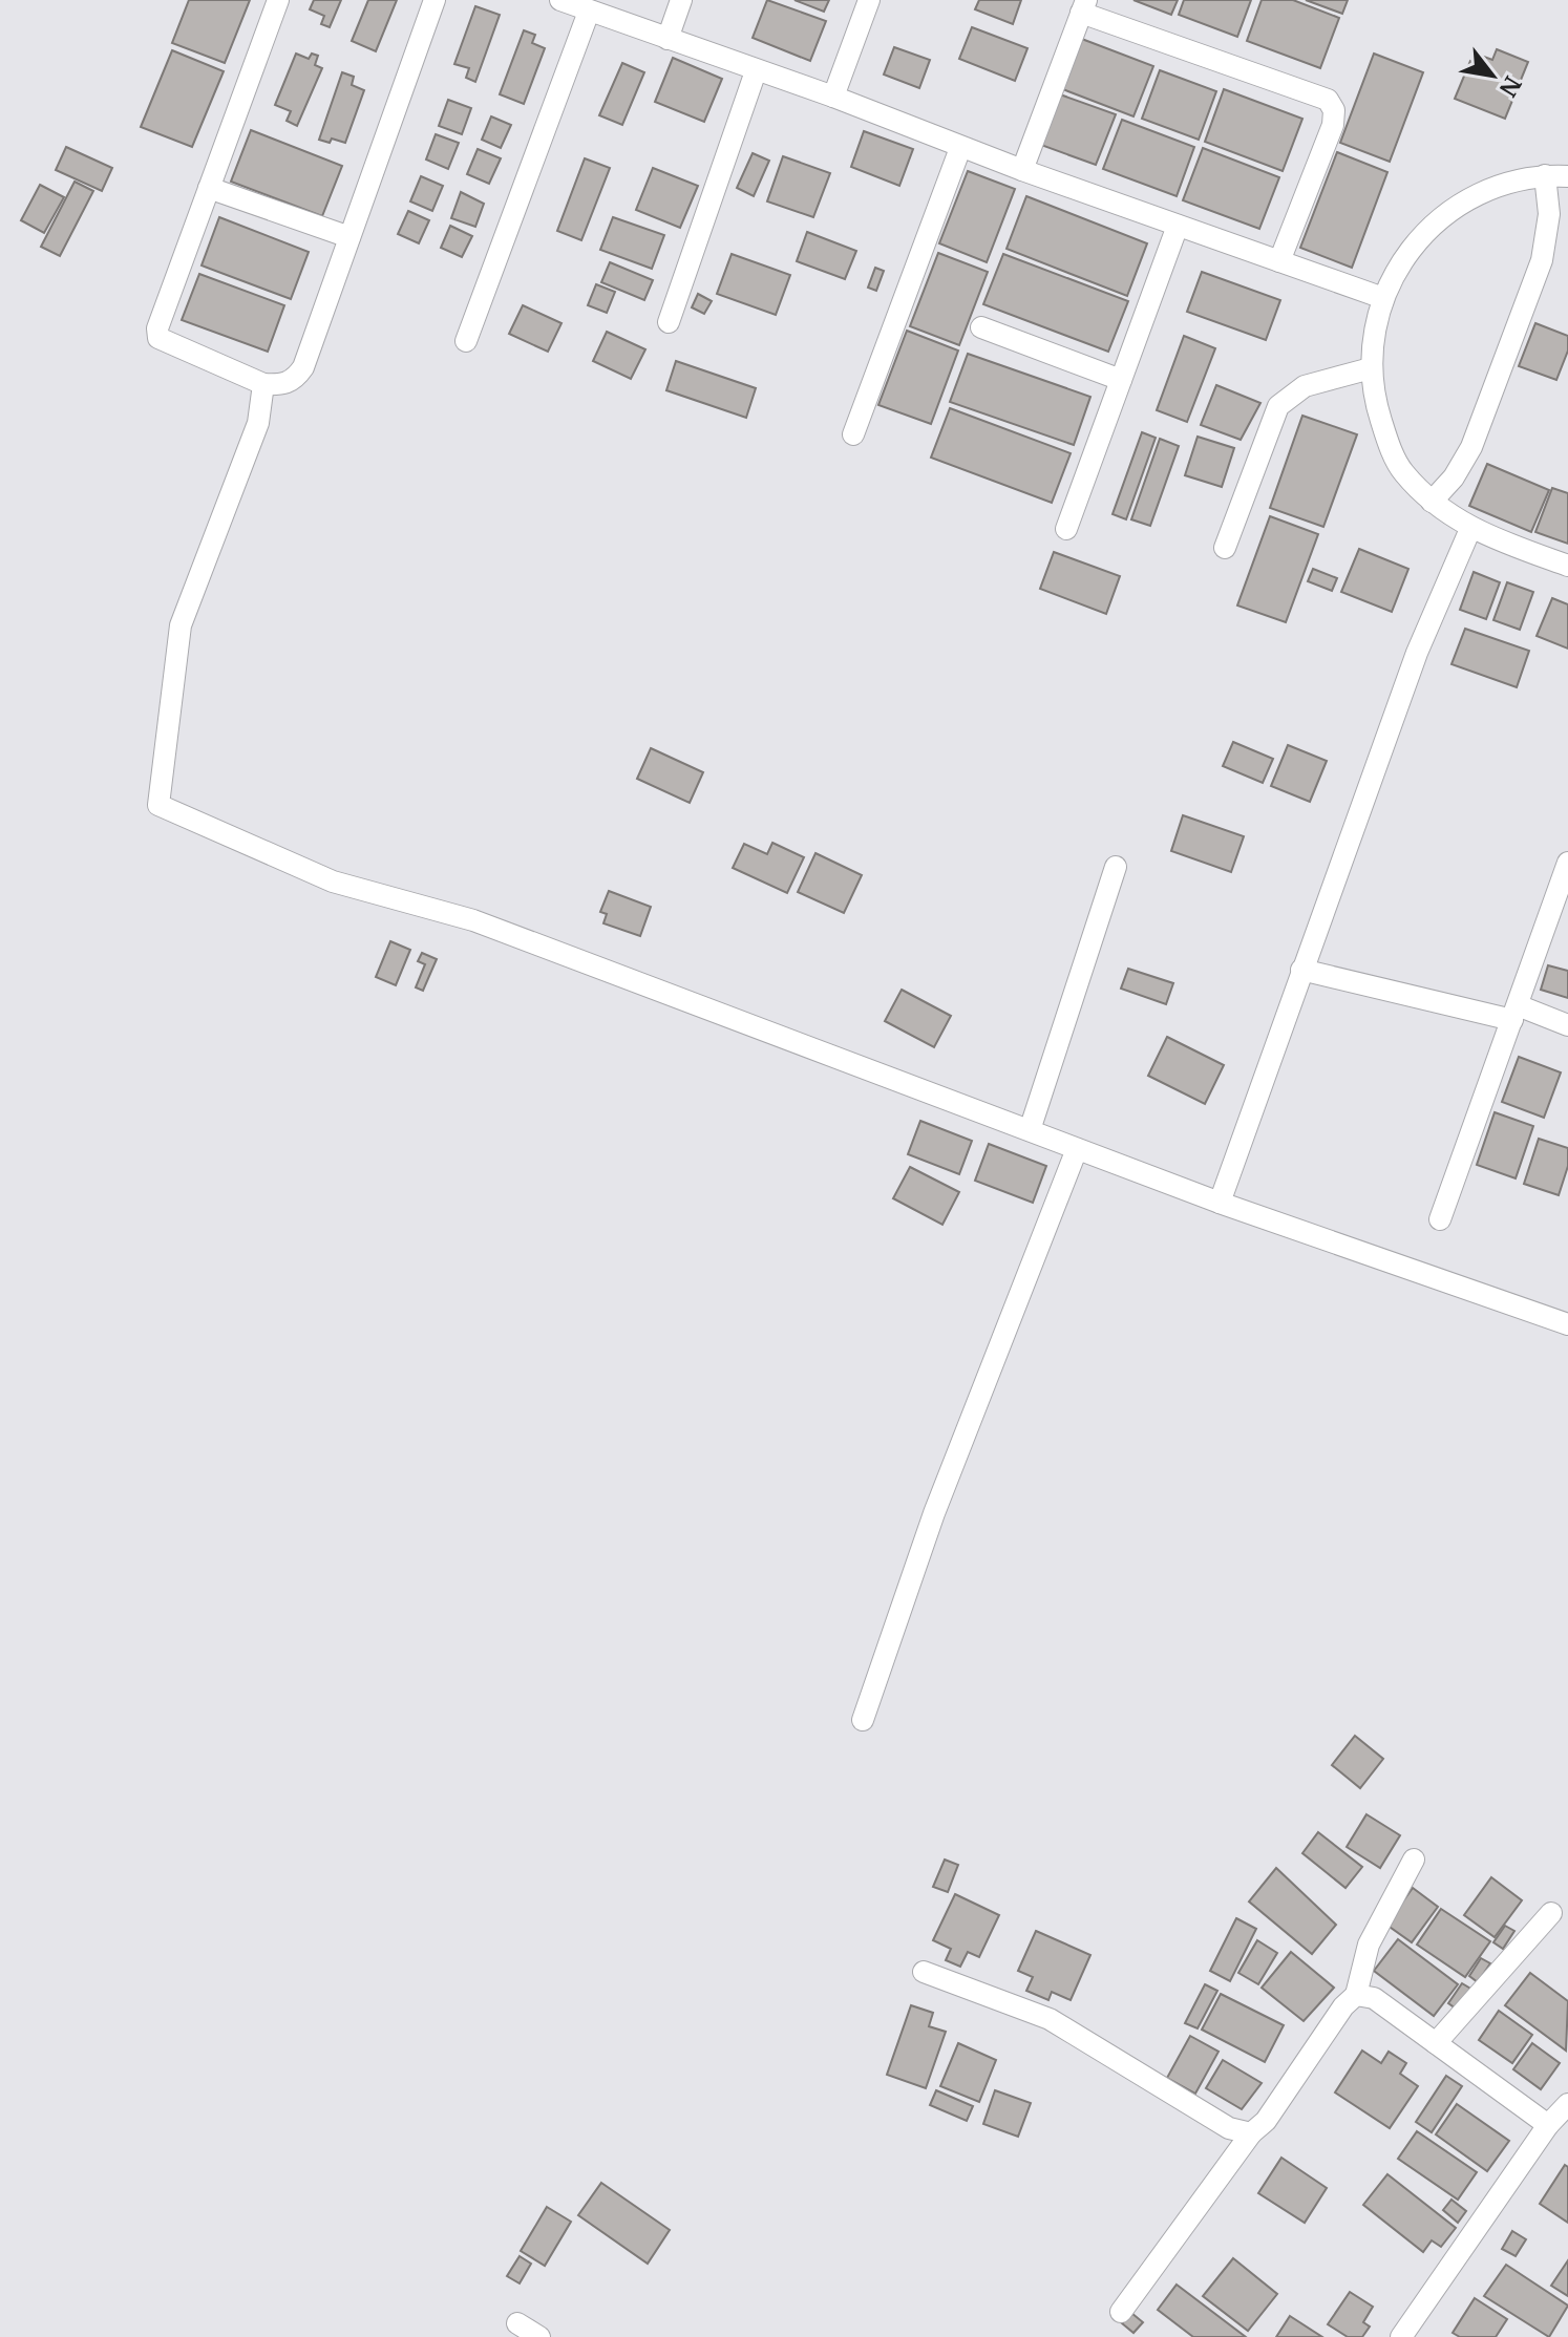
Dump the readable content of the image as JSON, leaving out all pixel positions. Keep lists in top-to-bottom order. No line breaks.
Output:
{"north":"bottom right"}
